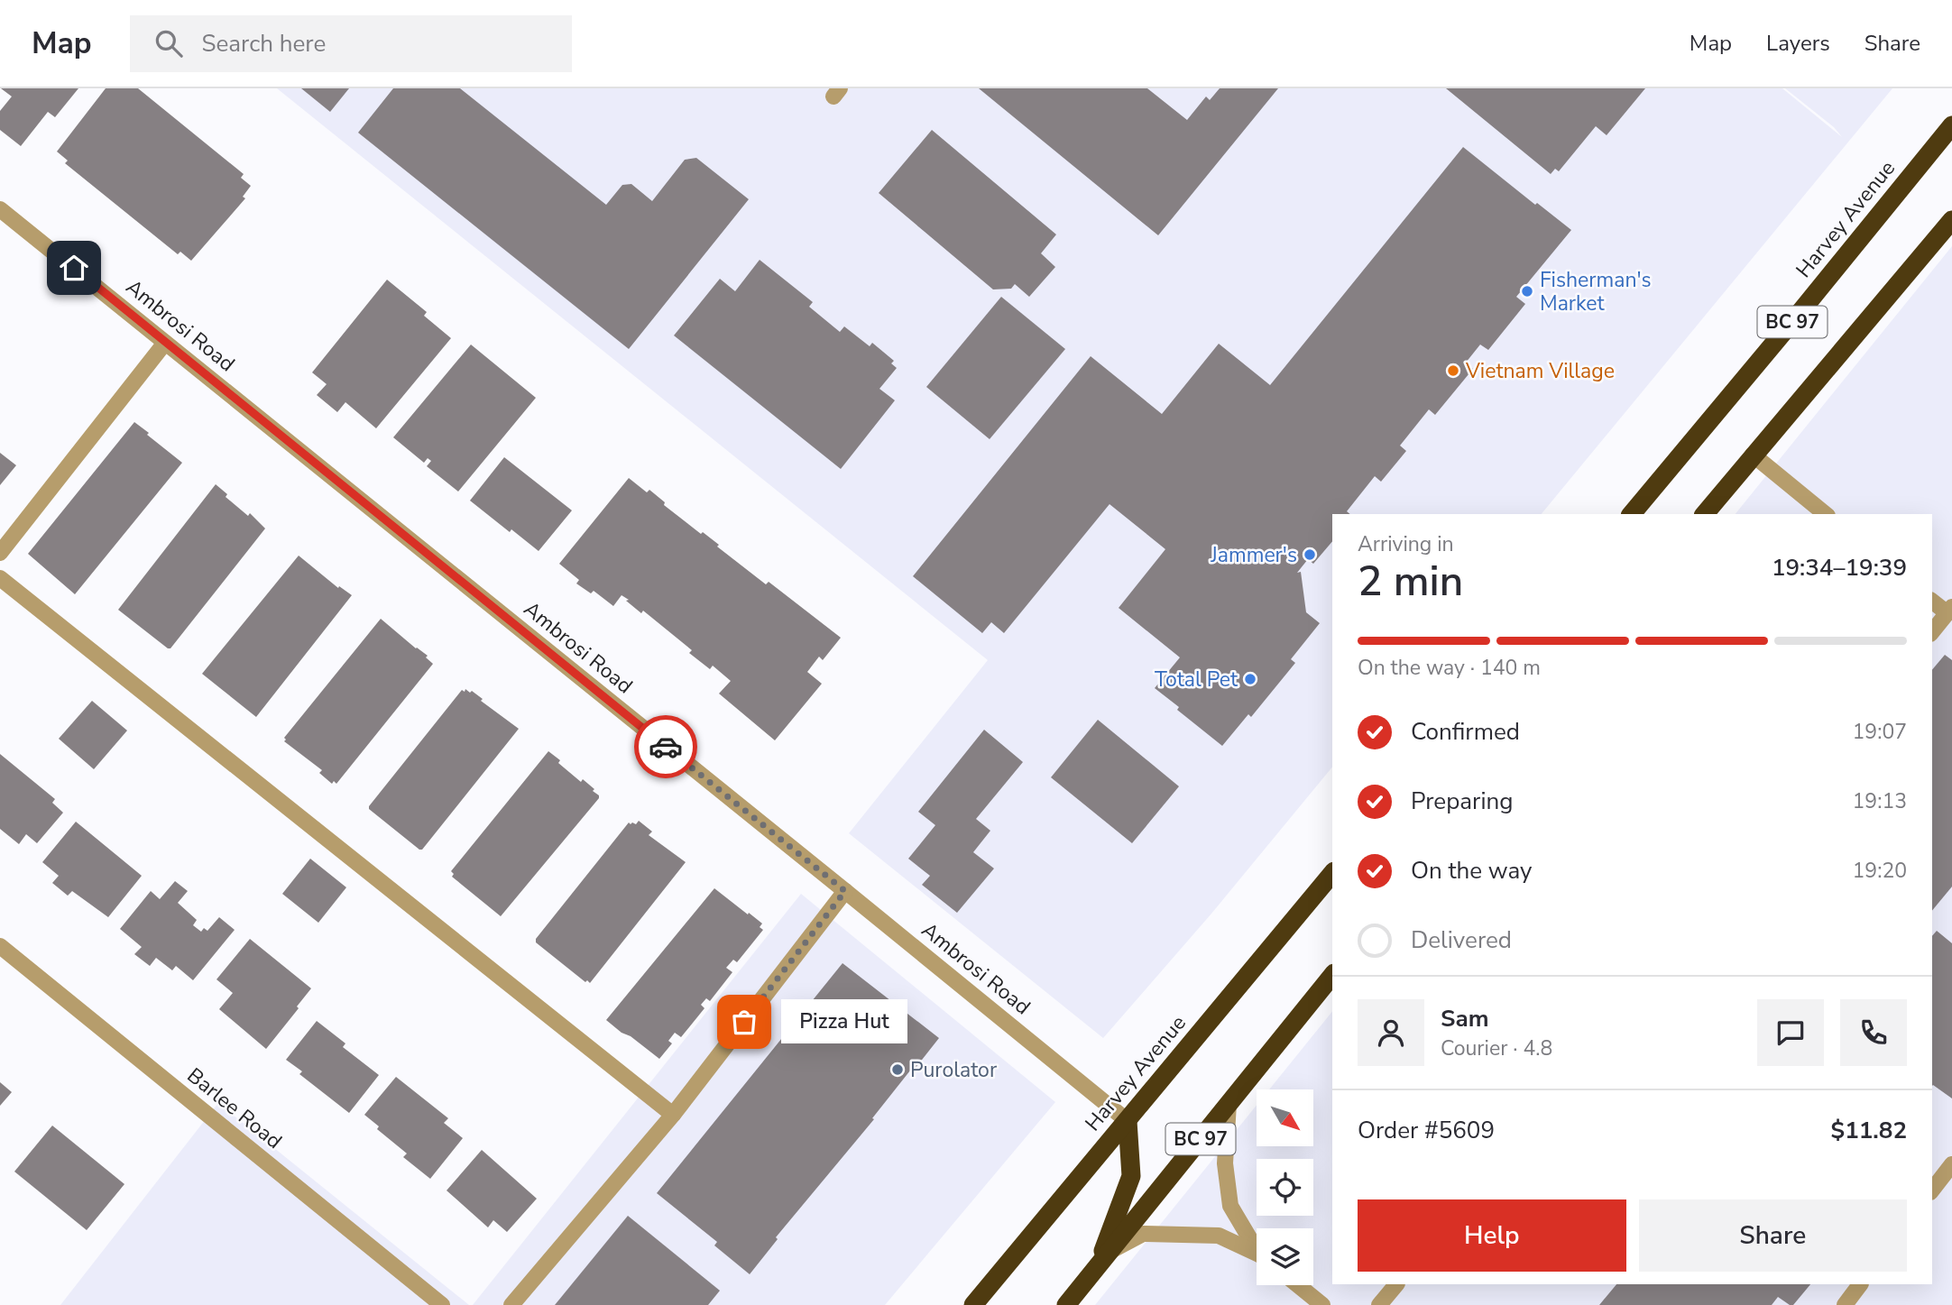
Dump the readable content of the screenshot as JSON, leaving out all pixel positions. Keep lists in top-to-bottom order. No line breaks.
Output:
{"streets":{"highway":["Harvey Avenue","BC 97"],"street":["Ambrosi Road","Barlee Road"]},"crossings":[["Harvey Avenue","Ambrosi Road"]],"places":["Fisherman's Market","Vietnam Village","Jammer's","Total Pet","Pizza Hut","Purolator"],"north":"bottom right","page":{"header":"Map","search":"Search here","nav":["Map","Layers","Share"],"heading":["2 min","Arriving in","19:34–19:39"],"panel":["Sam","Courier · 4.8","Order #5609","$11.82"],"bar":"On the way · 140 m","list":[["Confirmed","19:07"],["Preparing","19:13"],["On the way","19:20"],"Delivered"],"bubble":"Pizza Hut","buttons":["Help","Share"]}}
